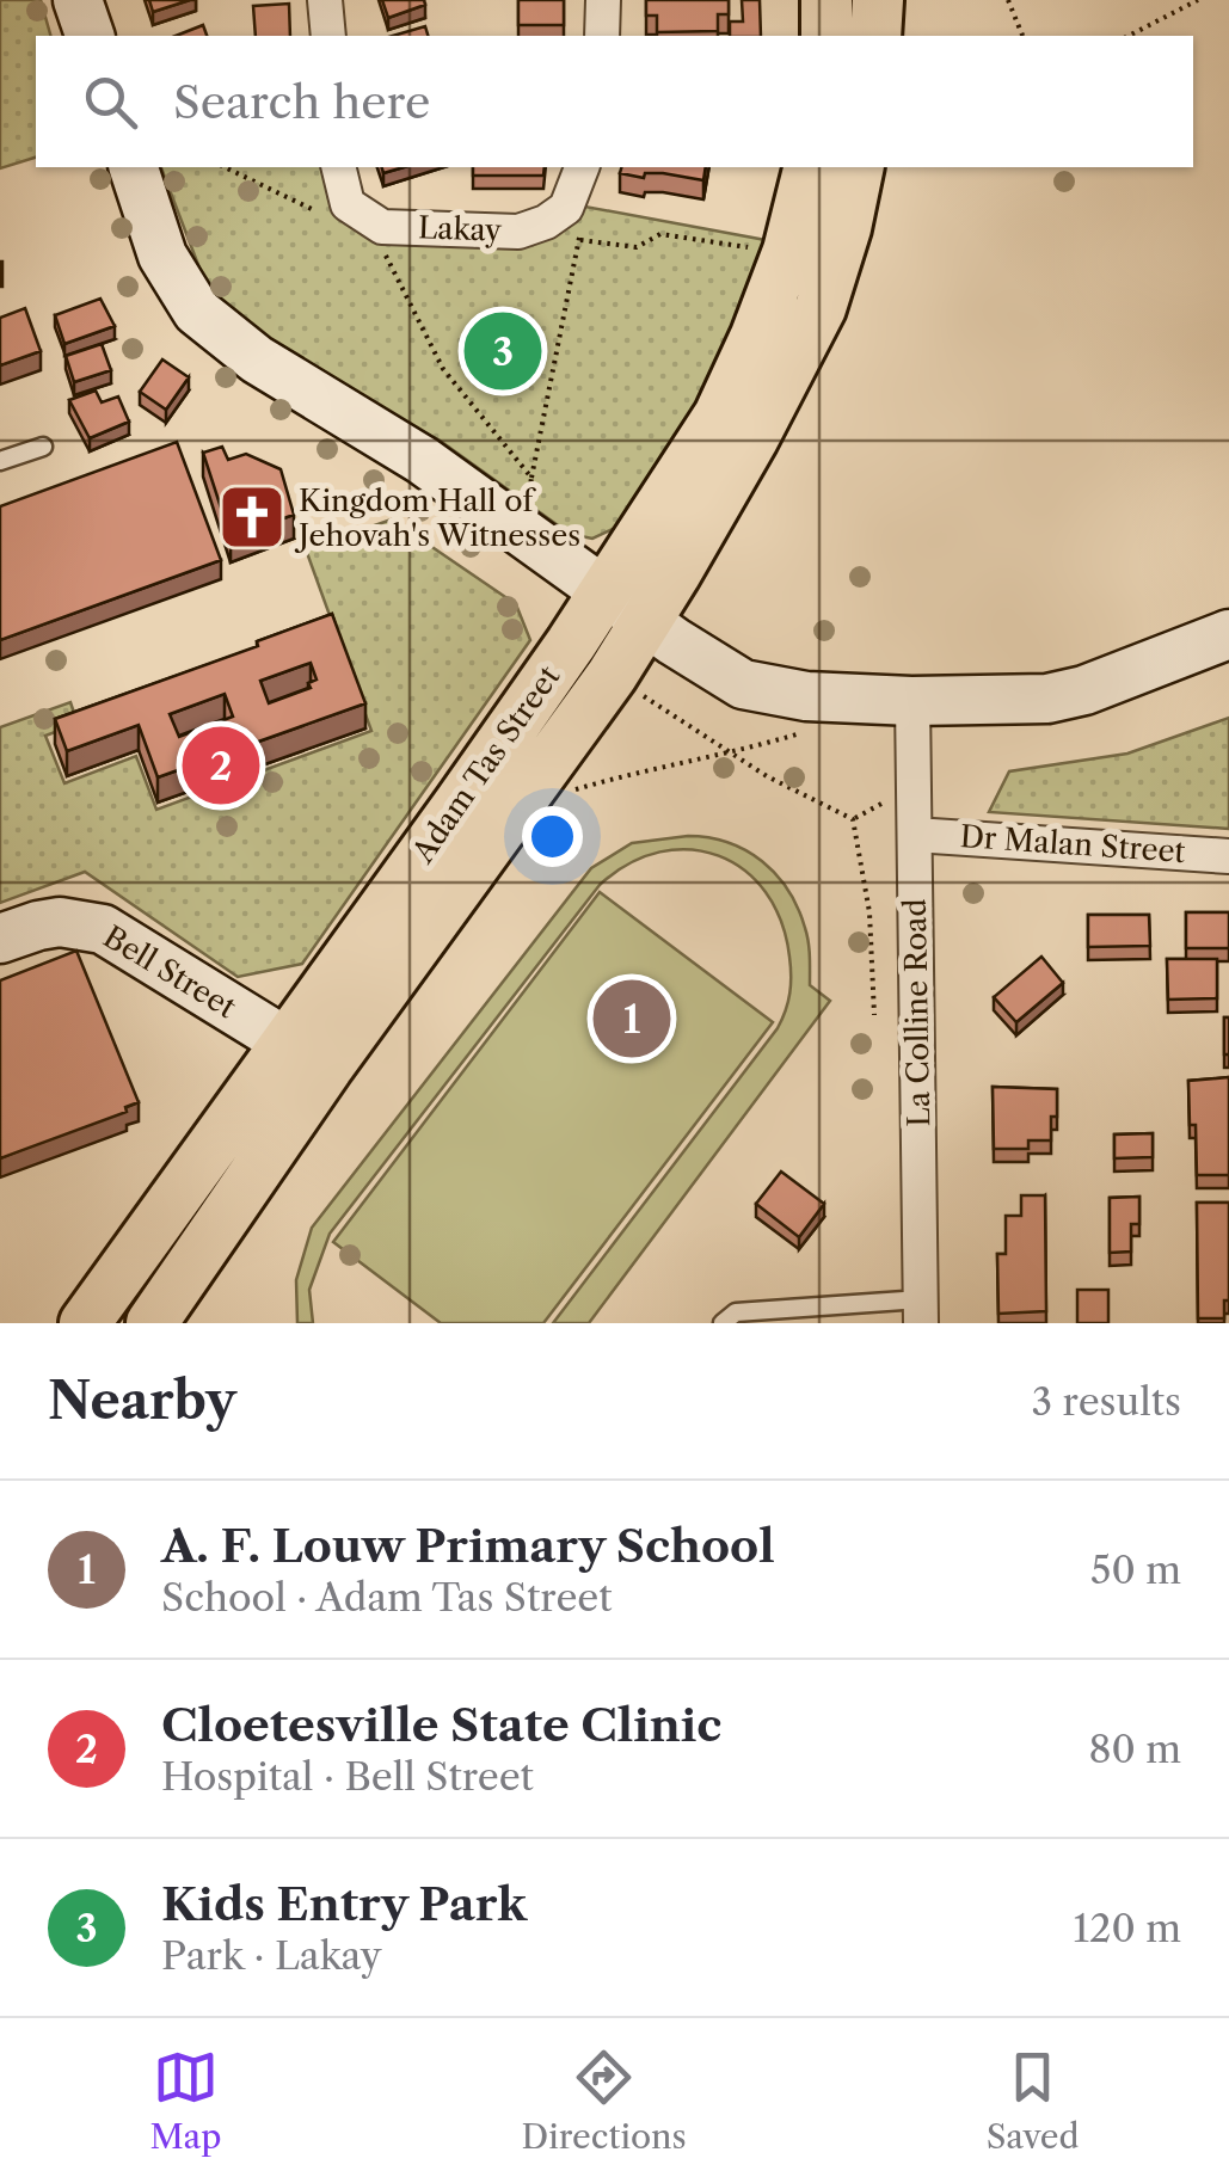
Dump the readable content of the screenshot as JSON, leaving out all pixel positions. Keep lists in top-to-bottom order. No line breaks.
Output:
{"streets":{"main road":["Adam Tas Street"],"street":["Lakay","Dr Malan Street","Bell Street","La Colline Road"]},"crossings":[["Adam Tas Street","Bell Street"],["Dr Malan Street","La Colline Road"]],"places":{"church":["Kingdom Hall of Jehovah's Witnesses"]},"page":{"search":"Search here","pins":["3","2","1"],"heading":["Nearby","3 results"],"list":[{"mark":"1","name":"A. F. Louw Primary School","note":"School · Adam Tas Street","value":"50 m"},{"mark":"2","name":"Cloetesville State Clinic","note":"Hospital · Bell Street","value":"80 m"},{"mark":"3","name":"Kids Entry Park","note":"Park · Lakay","value":"120 m"}],"nav":["Map","Directions","Saved"]}}
